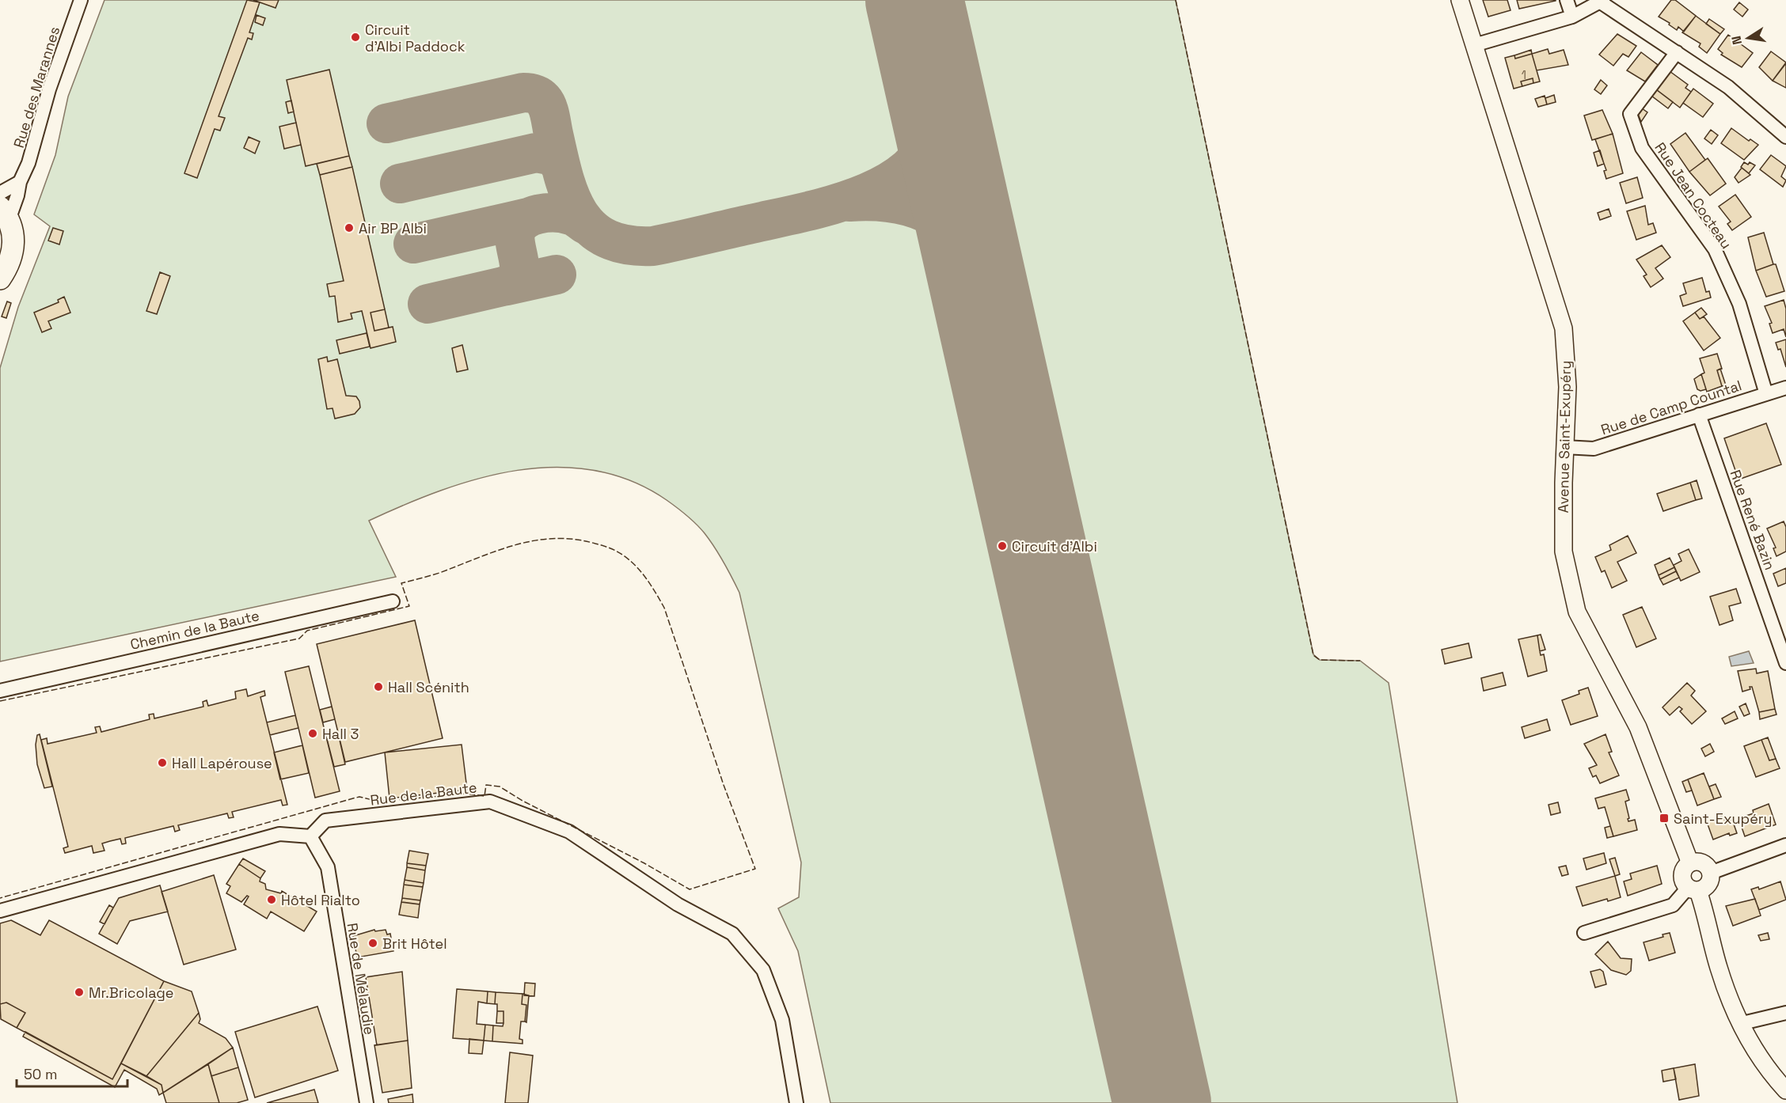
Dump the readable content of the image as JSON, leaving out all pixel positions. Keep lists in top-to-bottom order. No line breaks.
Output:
{"streets":{"street":["Rue des Marannes","Rue Jean Cocteau","Rue de Camp Countal","Avenue Saint-Exupéry","Rue René Bazin","Chemin de la Baute","Rue de la Baute","Rue de Mélaudie"]},"crossings":[["Rue Jean Cocteau","Rue de Camp Countal"],["Rue de Camp Countal","Avenue Saint-Exupéry"],["Rue de Camp Countal","Rue René Bazin"],["Rue de la Baute","Rue de Mélaudie"]],"places":{"other":["Circuit d'Albi Paddock","Air BP Albi","Circuit d'Albi","Hall Scénith","Hall 3","Hall Lapérouse","Hôtel Rialto","Brit Hôtel","Mr.Bricolage"],"transit":["Saint-Exupéry"]},"house_numbers":["1"],"scale_bar":"50 m","north":"left"}
